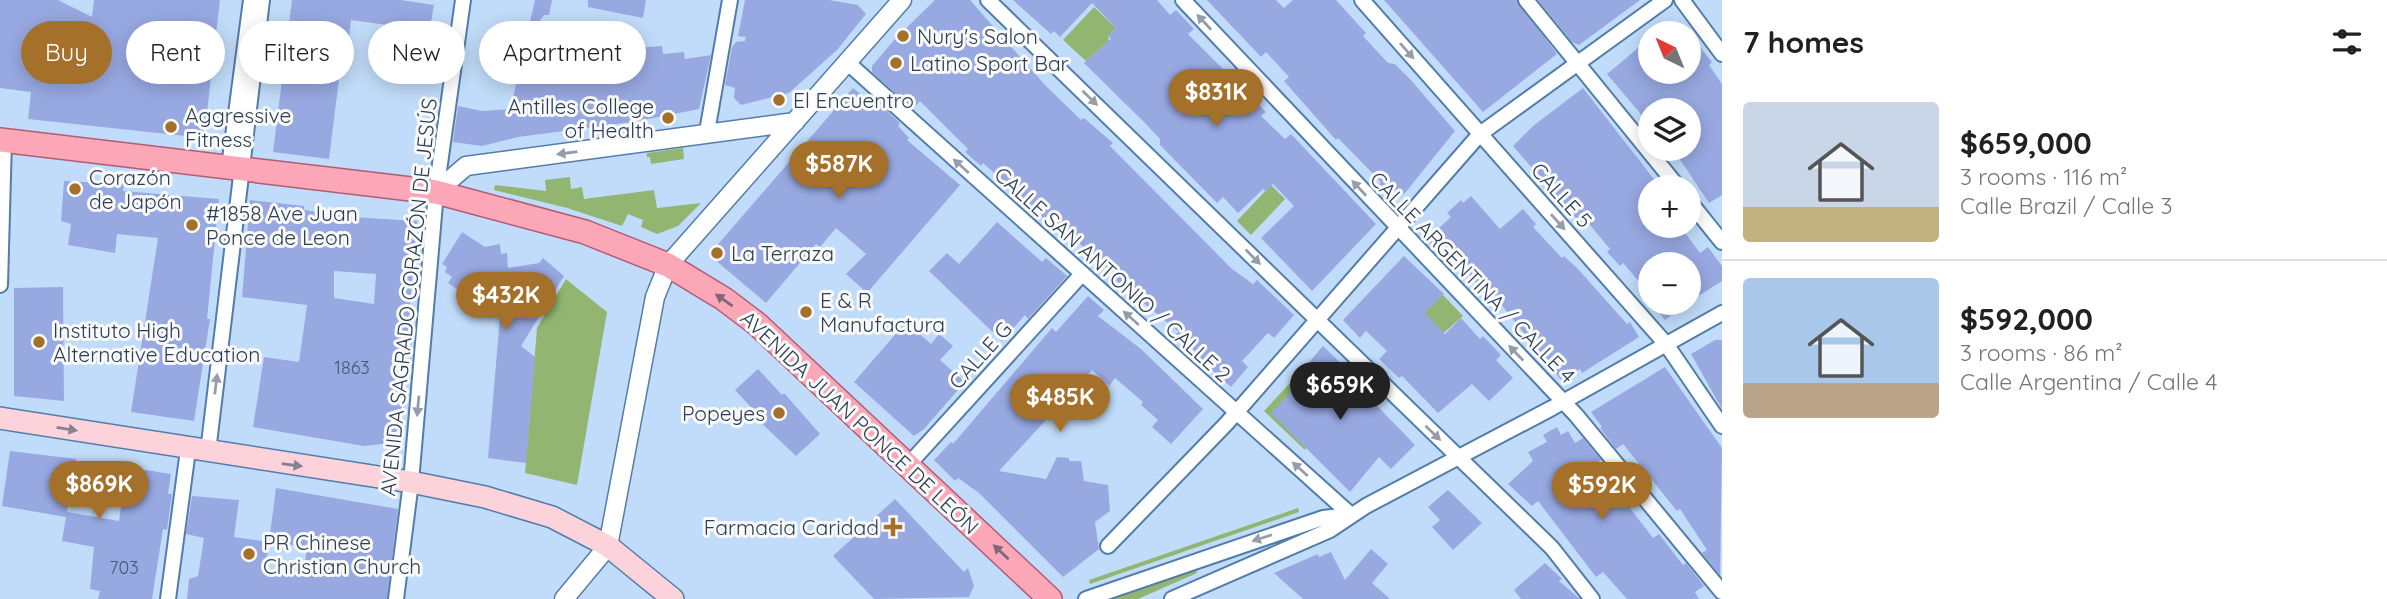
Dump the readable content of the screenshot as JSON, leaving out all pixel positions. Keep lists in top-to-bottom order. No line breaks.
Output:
{"streets":{"main road":["AVENIDA JUAN PONCE DE LEÓN"],"street":["CALLE 5","CALLE SAN ANTONIO / CALLE 2","CALLE ARGENTINA / CALLE 4","AVENIDA SAGRADO CORAZÓN DE JESÚS","CALLE G"]},"crossings":[["CALLE SAN ANTONIO / CALLE 2","CALLE G"],["AVENIDA SAGRADO CORAZÓN DE JESÚS","AVENIDA JUAN PONCE DE LEÓN"],["CALLE G","AVENIDA JUAN PONCE DE LEÓN"]],"one_way":["AVENIDA SAGRADO CORAZÓN DE JESÚS","AVENIDA JUAN PONCE DE LEÓN"],"places":{"other":["Nury's Salon","Latino Sport Bar","El Encuentro","Antilles College of Health","Aggressive Fitness","Corazón de Japón","#1858 Ave Juan Ponce de Leon","La Terraza","E & R Manufactura","Instituto High Alternative Education","Popeyes","PR Chinese Christian Church"],"health":["Farmacia Caridad"]},"house_numbers":["1863","703"],"north":"top left","page":{"heading":"7 homes","map_buttons":["+","−"],"chip":["Buy","Rent","Filters","New","Apartment"],"price":["$831K","$587K","$432K","$659K","$485K","$869K","$592K"],"list":[{"name":"$659,000","note":"3 rooms · 116 m² · Calle Brazil / Calle 3"},{"name":"$592,000","note":"3 rooms · 86 m² · Calle Argentina / Calle 4"}]}}
